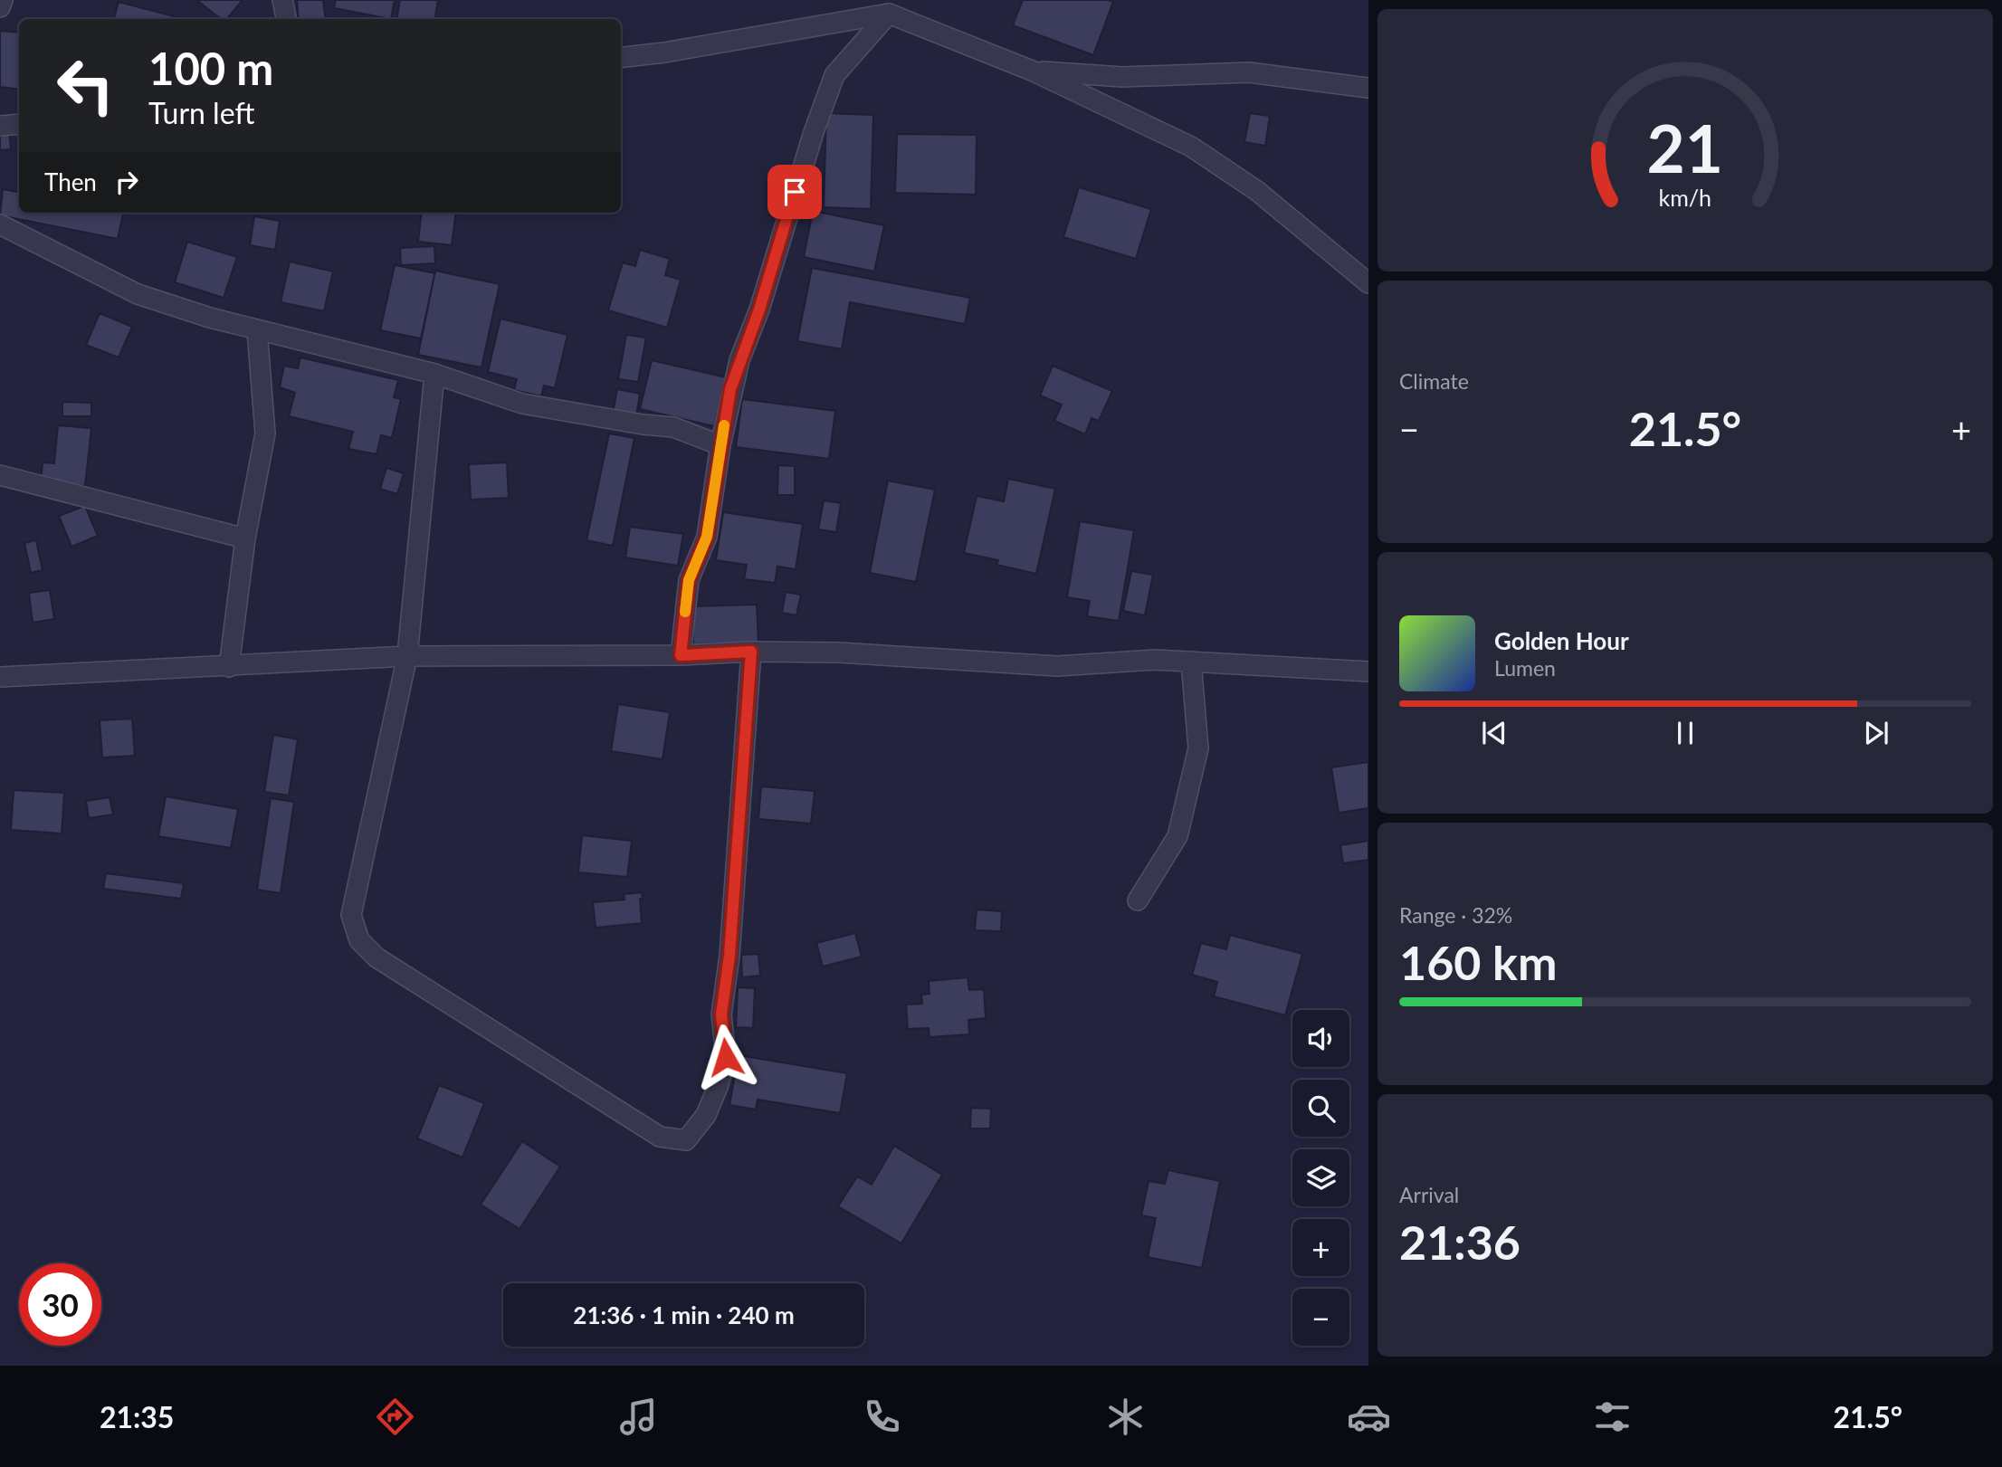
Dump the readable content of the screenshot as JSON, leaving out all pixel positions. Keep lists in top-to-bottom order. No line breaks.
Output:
{"page":{"turn":["100 m","Turn left"],"then":"Then","tile":["Climate",["Range · 32%","160 km"],["Arrival","21:36"]],"heat":["−","21.5°","+"],"song":["Golden Hour","Lumen"],"map_buttons":["+","−"],"limit":"30","trip":"21:36 · 1 min · 240 m","tabs":["21:35","21.5°"],"gauge":["21","km/h"]}}
